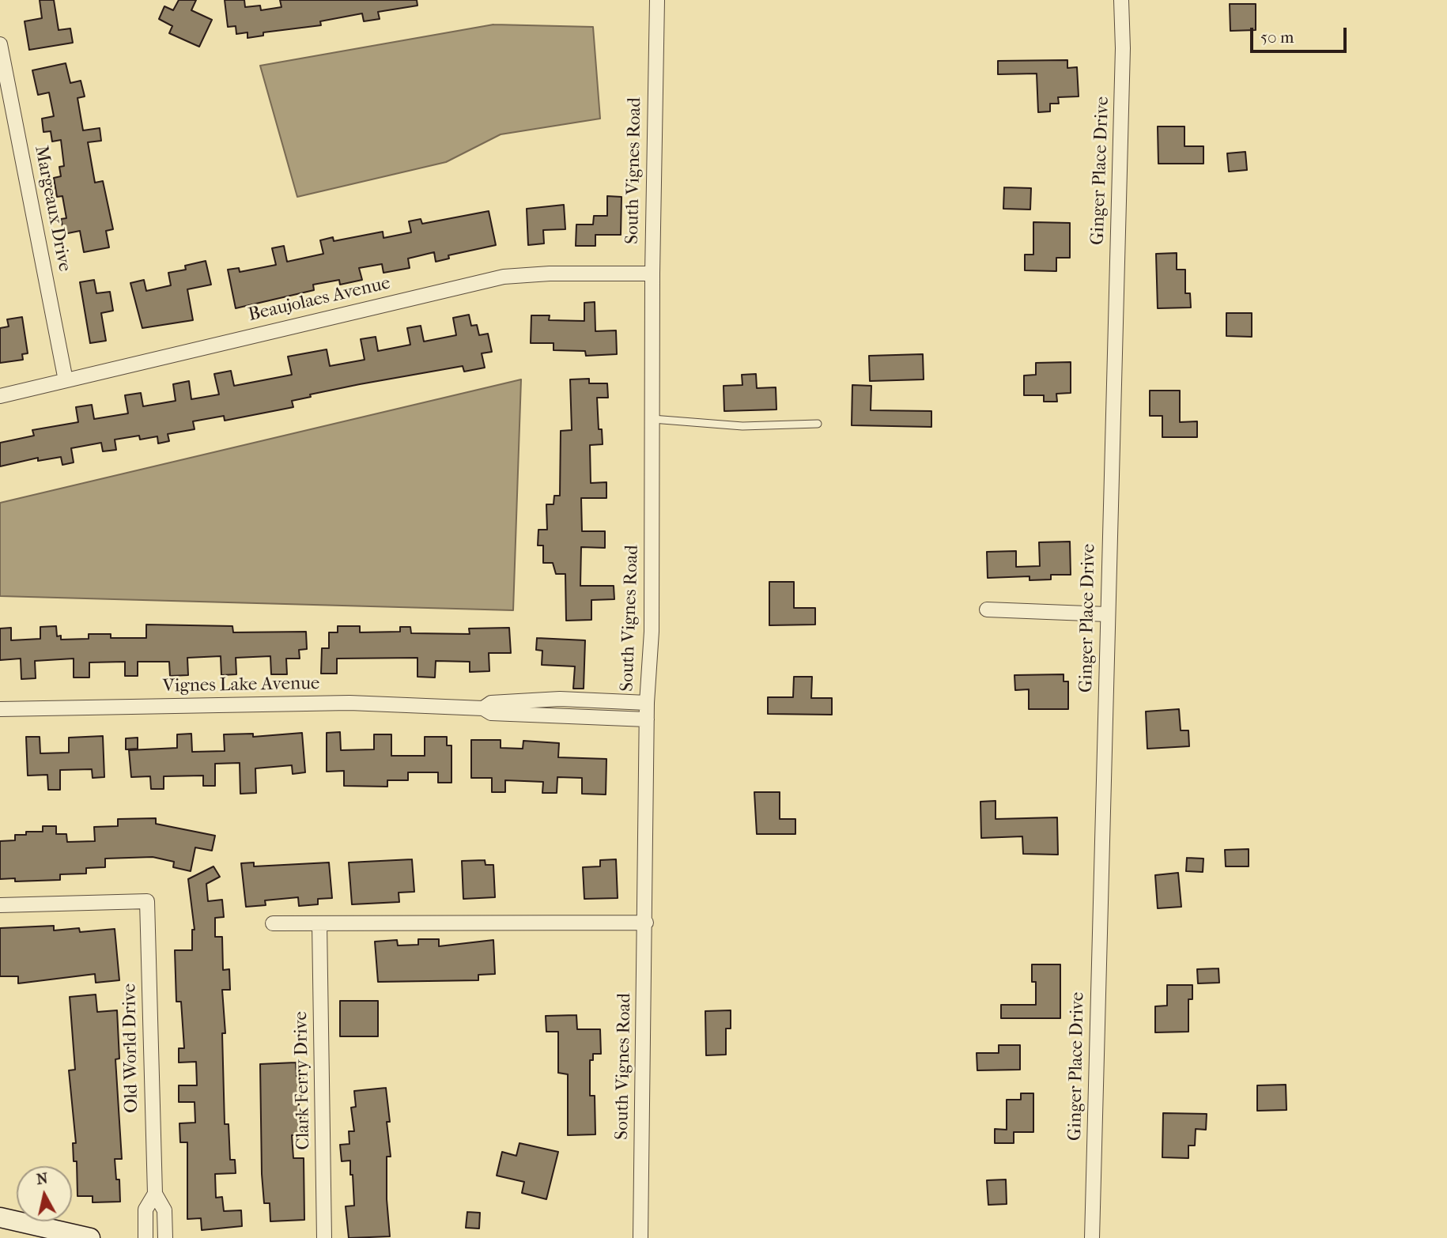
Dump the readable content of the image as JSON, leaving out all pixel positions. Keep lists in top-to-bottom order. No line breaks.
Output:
{"streets":{"street":["South Vignes Road","Ginger Place Drive","Margeaux Drive","Beaujolaes Avenue","Vignes Lake Avenue","Old World Drive","Clark Ferry Drive"]},"crossings":[["South Vignes Road","Beaujolaes Avenue"],["South Vignes Road","Vignes Lake Avenue"],["Margeaux Drive","Beaujolaes Avenue"]],"scale_bar":"50 m","north":"top"}
